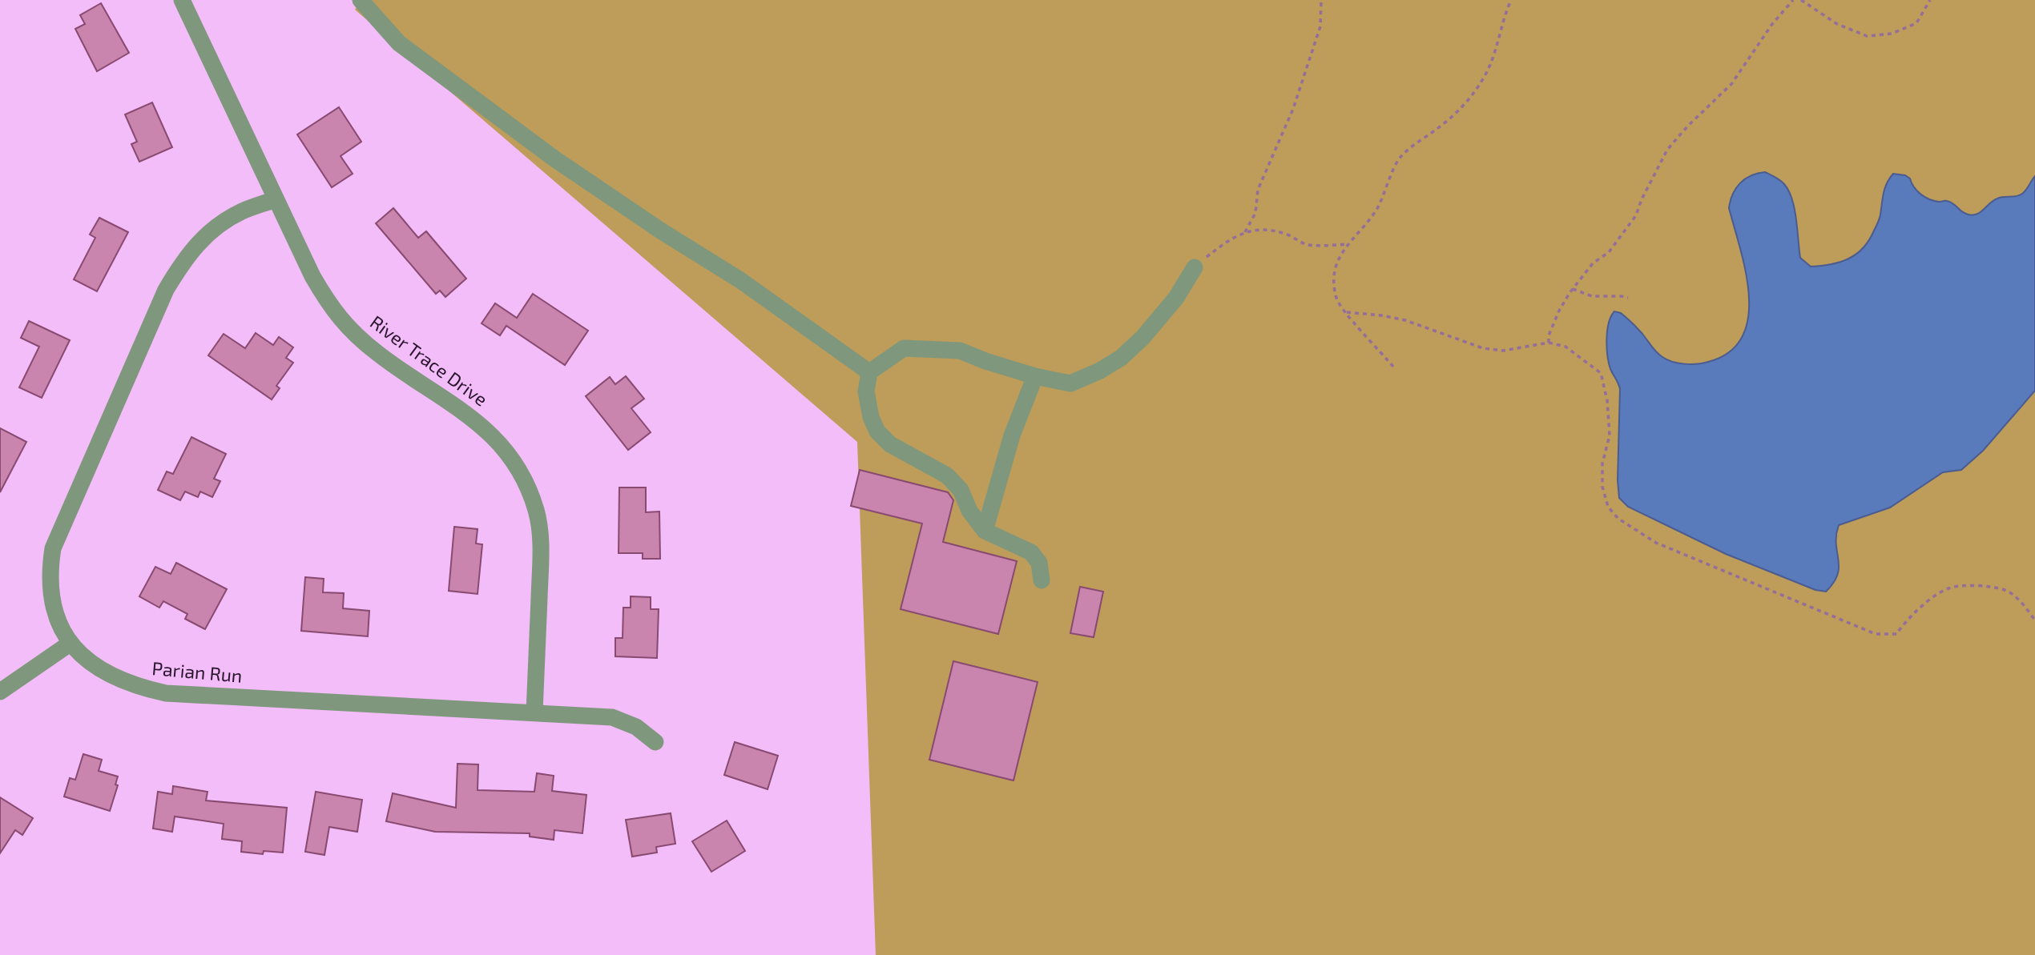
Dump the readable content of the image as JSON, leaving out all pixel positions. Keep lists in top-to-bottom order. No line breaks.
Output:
{"streets":{"street":["River Trace Drive","Parian Run"]},"crossings":[["River Trace Drive","Parian Run"]]}
